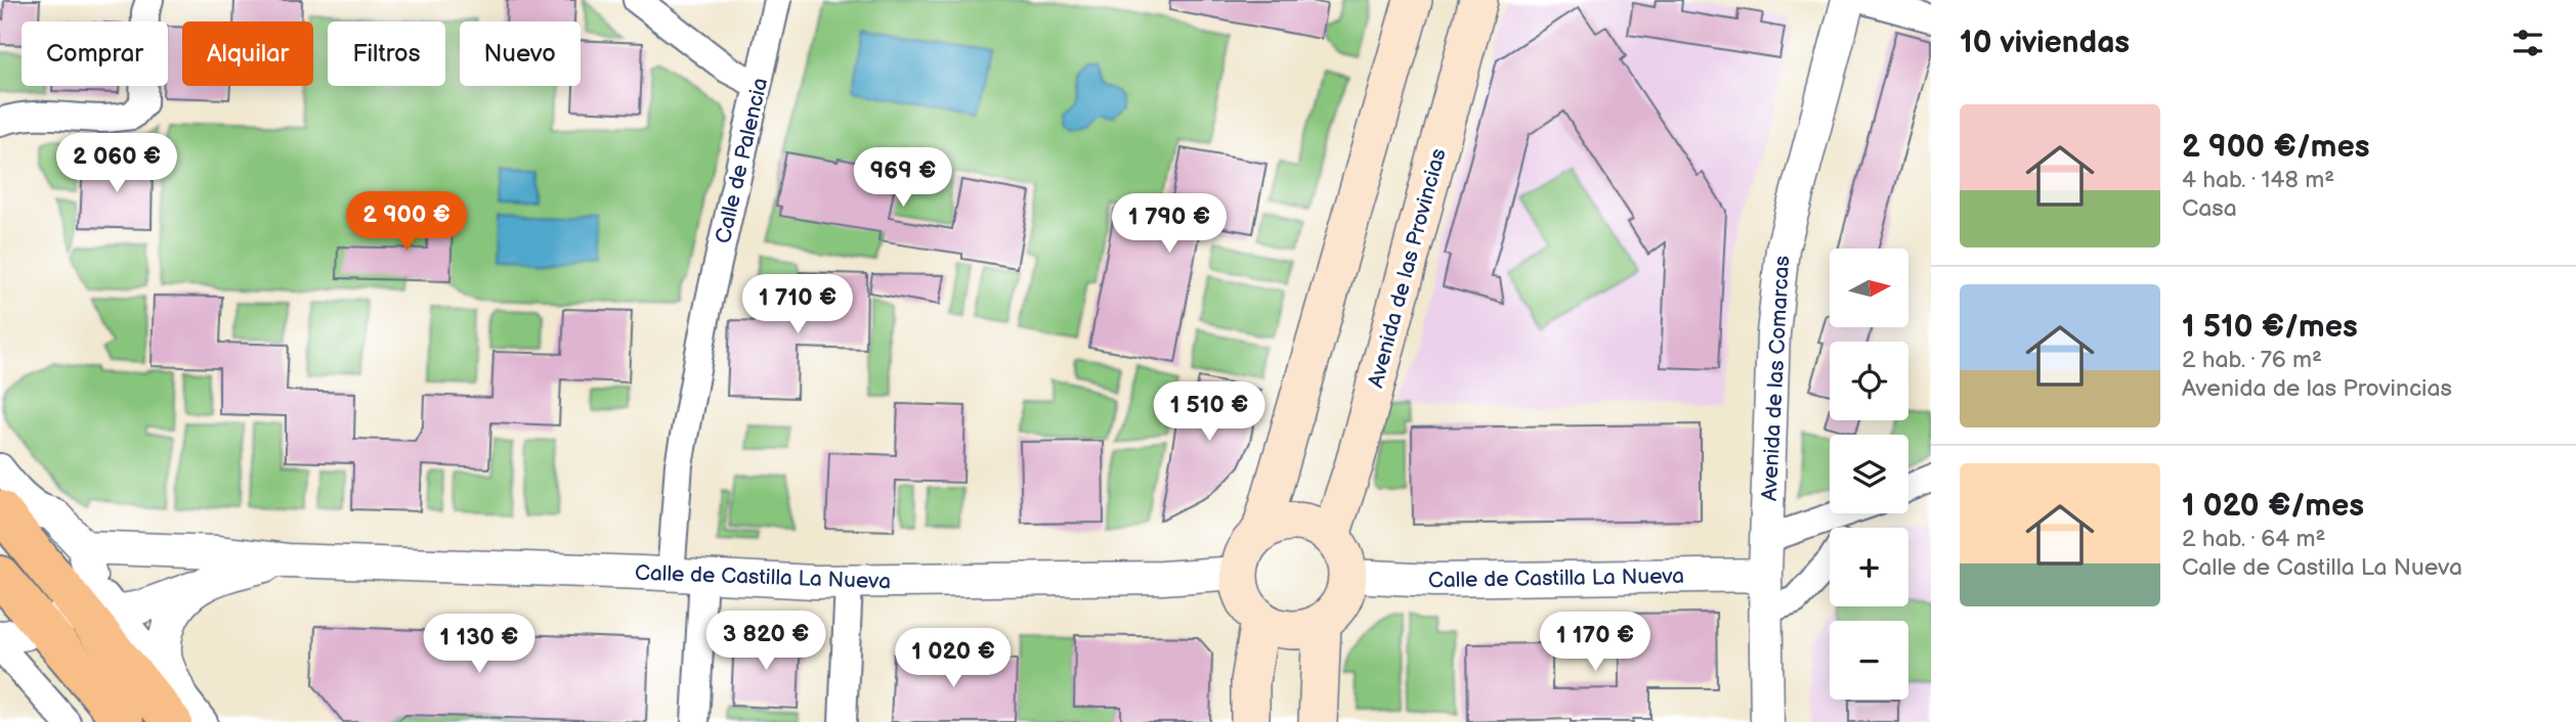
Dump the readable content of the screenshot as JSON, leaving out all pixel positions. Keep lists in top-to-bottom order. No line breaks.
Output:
{"streets":{"main road":["Avenida de las Provincias"],"street":["Calle de Palencia","Avenida de las Comarcas","Calle de Castilla La Nueva"]},"crossings":[["Calle de Palencia","Calle de Castilla La Nueva"],["Avenida de las Provincias","Calle de Castilla La Nueva"],["Avenida de las Comarcas","Calle de Castilla La Nueva"]],"north":"right","page":{"heading":"10 viviendas","chip":["Comprar","Alquilar","Filtros","Nuevo"],"list":[{"name":"2 900 €/mes","note":"4 hab. · 148 m² · Casa"},{"name":"1 510 €/mes","note":"2 hab. · 76 m² · Avenida de las Provincias"},{"name":"1 020 €/mes","note":"2 hab. · 64 m² · Calle de Castilla La Nueva"}],"price":["2 060 €","969 €","2 900 €","1 790 €","1 710 €","1 510 €","3 820 €","1 170 €","1 130 €","1 020 €"],"map_buttons":["+","−"]}}
